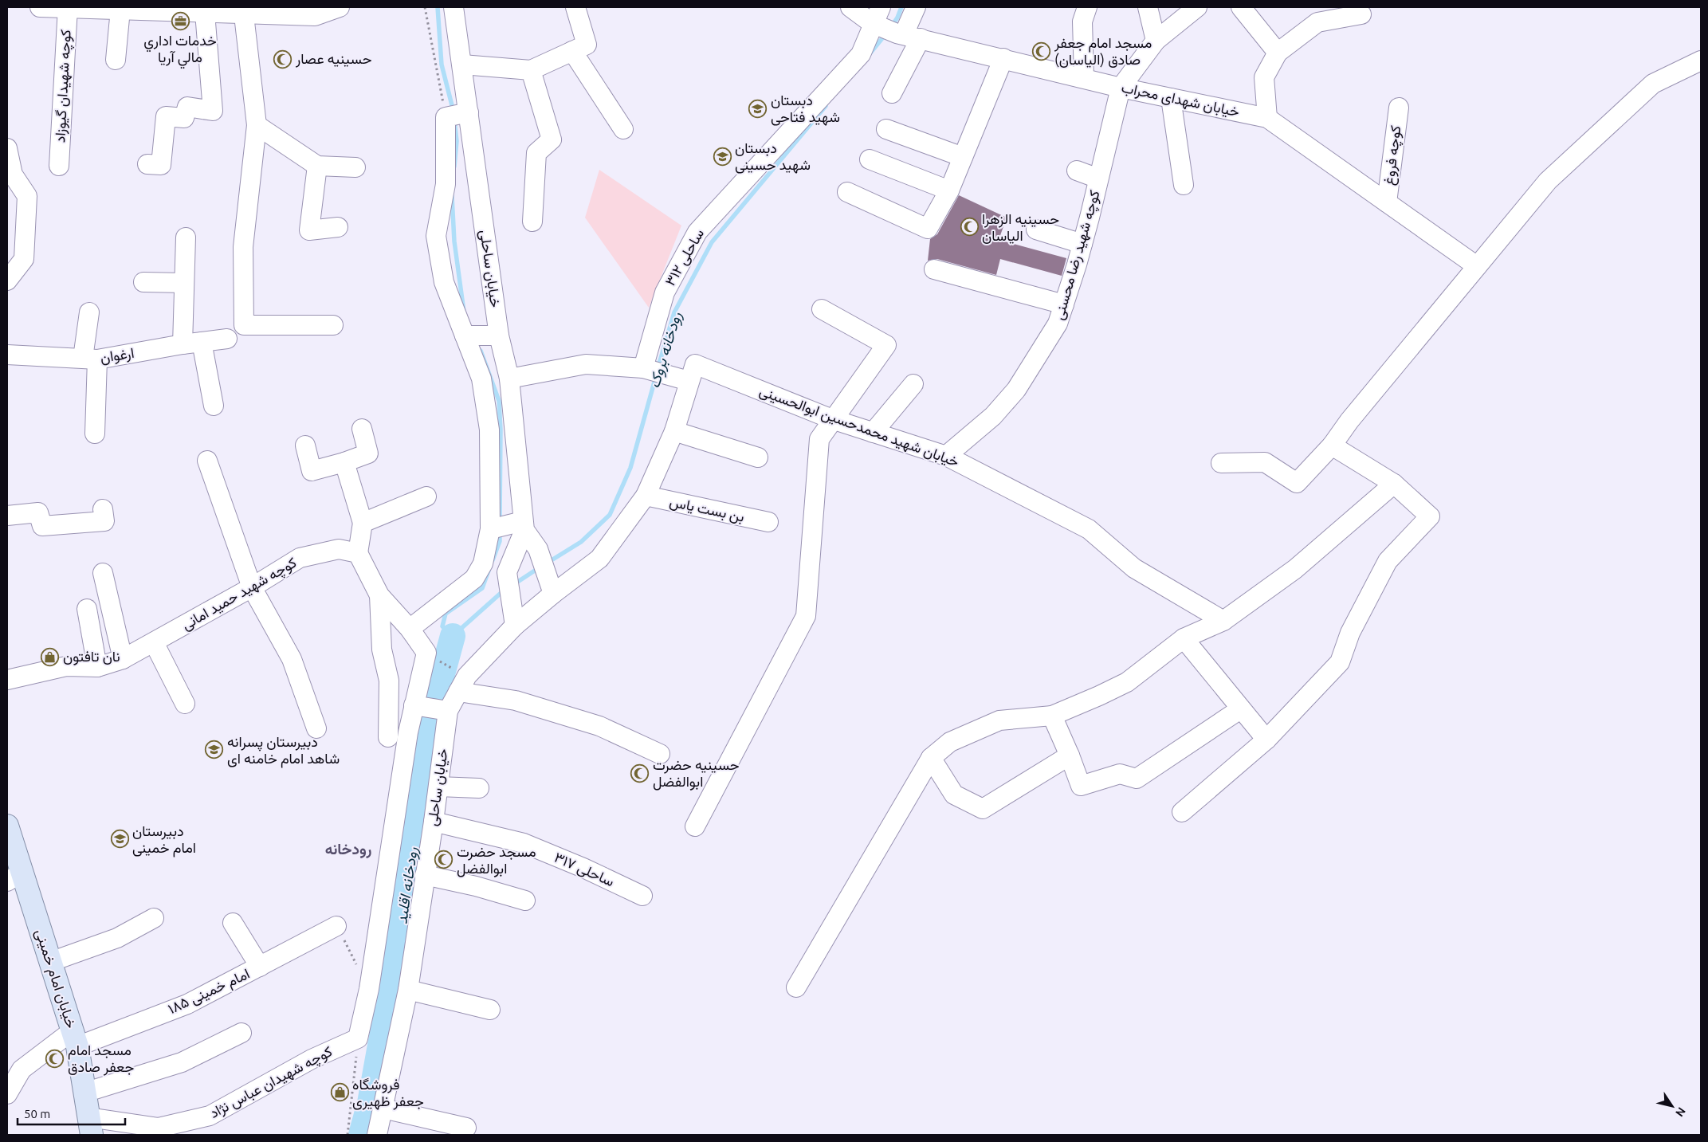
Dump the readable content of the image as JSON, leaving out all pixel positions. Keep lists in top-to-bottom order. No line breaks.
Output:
{"streets":{"main road":["خیابان امام خمینی"],"street":["کوچه شهیدان گیوزاد","خیابان شهدای محراب","کوچه فروغ","کوچه شهید رضا محسنی","ساحلی ۳۱۲","خیابان ساحلی","ارغوان","خیابان شهید محمدحسین ابوالحسینی","بن بست یاس","کوچه شهید حمید امانی","ساحلی ۳۱۷","امام خمینی ۱۸۵","کوچه شهیدان عباس نژاد"]},"crossings":[["خیابان شهدای محراب","کوچه فروغ"],["خیابان شهدای محراب","کوچه شهید رضا محسنی"],["خیابان شهدای محراب","ساحلی ۳۱۲"],["کوچه شهید رضا محسنی","خیابان شهید محمدحسین ابوالحسینی"],["ساحلی ۳۱۲","خیابان شهید محمدحسین ابوالحسینی"],["خیابان ساحلی","خیابان شهید محمدحسین ابوالحسینی"],["خیابان ساحلی","بن بست یاس"],["خیابان ساحلی","ساحلی ۳۱۷"],["خیابان امام خمینی","امام خمینی ۱۸۵"],["خیابان امام خمینی","کوچه شهیدان عباس نژاد"]],"districts":["رودخانه"],"water":["رودخانه بروک","رودخانه اقلید"],"places":{"office":["خدمات اداري مالي آريا"],"mosque":["مسجد امام جعفر صادق (الیاسان)","حسینیه عصار","حسینیه الزهرا الیاسان","حسینیه حضرت ابوالفضل","مسجد حضرت ابوالفضل","مسجد امام جعفر صادق"],"school or university":["دبستان شهید فتاحی","دبستان شهید حسینی","دبیرستان پسرانه شاهد امام خامنه ای","دبیرستان امام خمینی"],"shop":["نان تافتون","فروشگاه جعفر ظهیری"]},"scale_bar":"50 m","north":"bottom right"}
